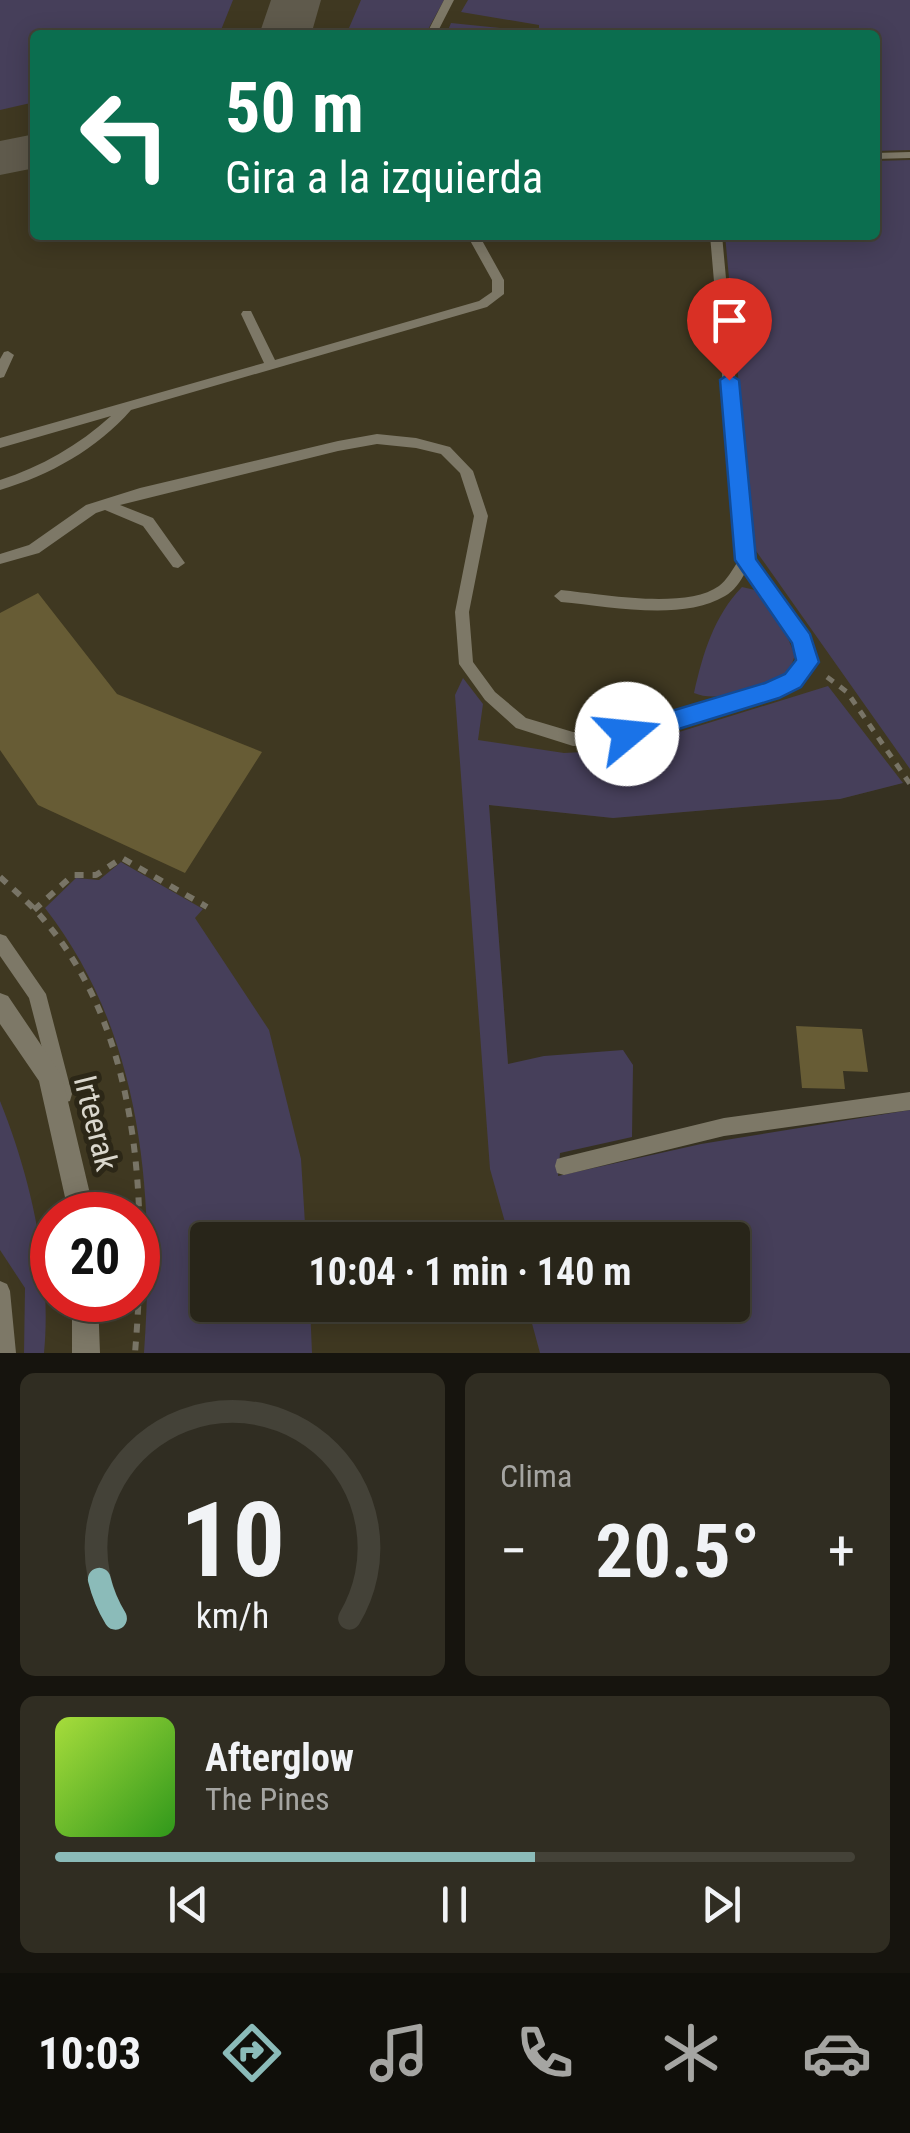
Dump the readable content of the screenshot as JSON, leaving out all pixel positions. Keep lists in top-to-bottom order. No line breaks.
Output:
{"streets":{"street":["Irteerak"]},"page":{"turn":["50 m","Gira a la izquierda"],"limit":"20","trip":"10:04 · 1 min · 140 m","tile":"Clima","heat":["−","20.5°","+"],"song":["Afterglow","The Pines"],"tabs":"10:03","gauge":["10","km/h"]}}
